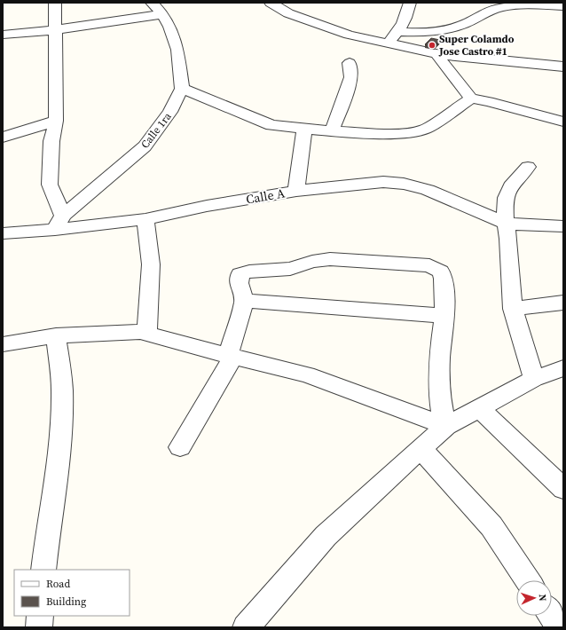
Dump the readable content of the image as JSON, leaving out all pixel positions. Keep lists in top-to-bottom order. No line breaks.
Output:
{"streets":{"street":["Calle 1ra","Calle A"]},"crossings":[["Calle 1ra","Calle A"]],"places":["Super Colamdo Jose Castro #1"],"legend":["Road","Building"],"north":"right"}
